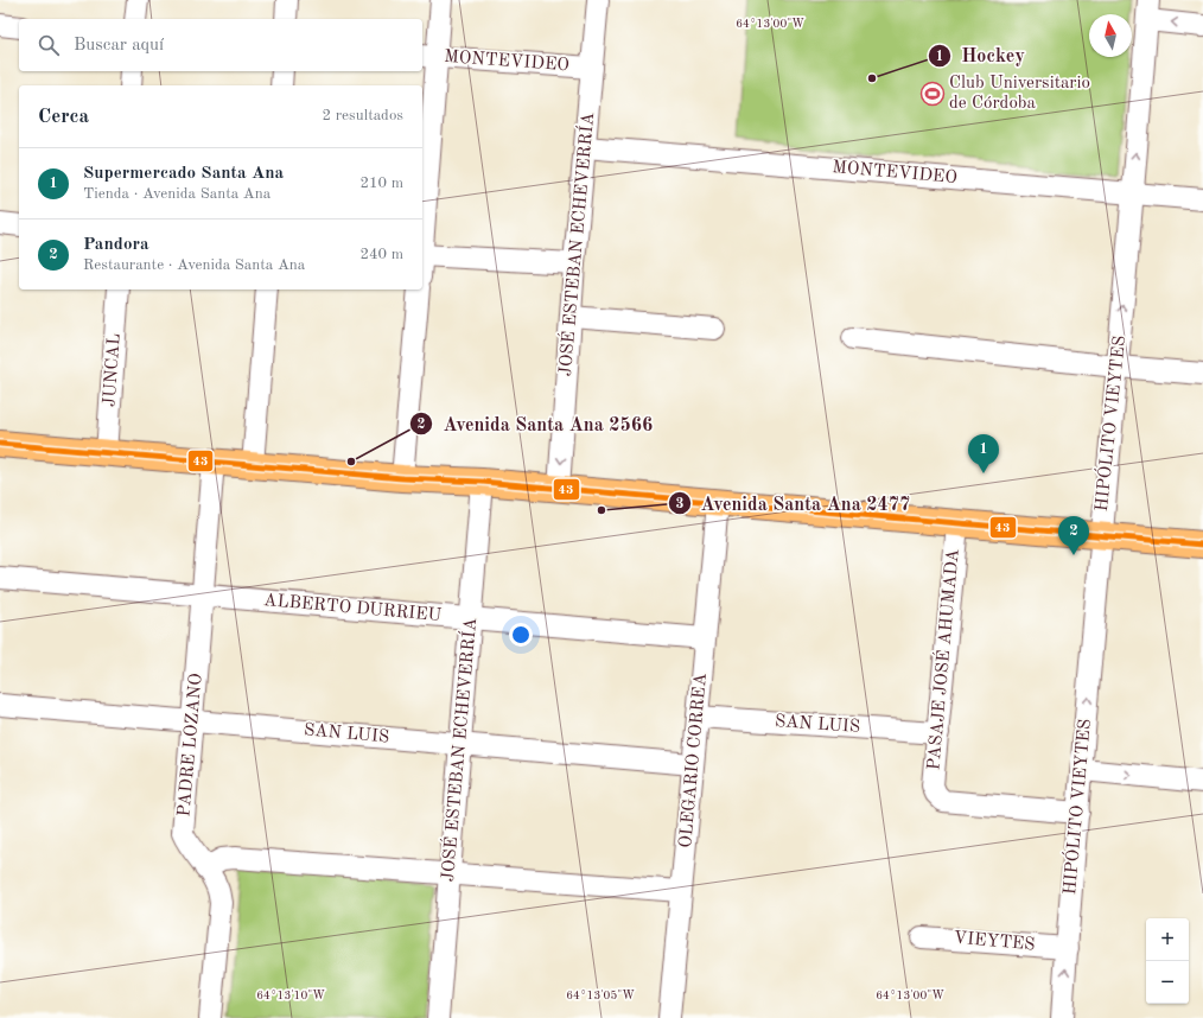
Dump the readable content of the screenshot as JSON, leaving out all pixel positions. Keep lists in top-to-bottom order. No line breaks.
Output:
{"streets":{"street":["MONTEVIDEO","JOSÉ ESTEBAN ECHEVERRÍA","JUNCAL","HIPÓLITO VIEYTES","ALBERTO DURRIEU","PASAJE JOSÉ AHUMADA","SAN LUIS","PADRE LOZANO","OLEGARIO CORREA","VIEYTES"]},"crossings":[["MONTEVIDEO","JOSÉ ESTEBAN ECHEVERRÍA"],["MONTEVIDEO","HIPÓLITO VIEYTES"],["JOSÉ ESTEBAN ECHEVERRÍA","ALBERTO DURRIEU"],["JOSÉ ESTEBAN ECHEVERRÍA","SAN LUIS"],["HIPÓLITO VIEYTES","PASAJE JOSÉ AHUMADA"],["HIPÓLITO VIEYTES","VIEYTES"],["ALBERTO DURRIEU","PADRE LOZANO"],["ALBERTO DURRIEU","OLEGARIO CORREA"],["PASAJE JOSÉ AHUMADA","SAN LUIS"],["SAN LUIS","PADRE LOZANO"],["SAN LUIS","OLEGARIO CORREA"]],"one_way":["HIPÓLITO VIEYTES"],"places":{"other":["Hockey","Avenida Santa Ana 2566","Avenida Santa Ana 2477"],"sports":["Club Universitario de Córdoba"]},"lines":["transit line 43"],"north":"top","page":{"search":"Buscar aquí","heading":["Cerca","2 resultados"],"list":[{"mark":"1","name":"Supermercado Santa Ana","note":"Tienda · Avenida Santa Ana","value":"210 m"},{"mark":"2","name":"Pandora","note":"Restaurante · Avenida Santa Ana","value":"240 m"}],"pins":["1","2"],"map_buttons":["+","−"]},"coordinates":["64°13'00\"W","64°13'10\"W","64°13'05\"W"]}
